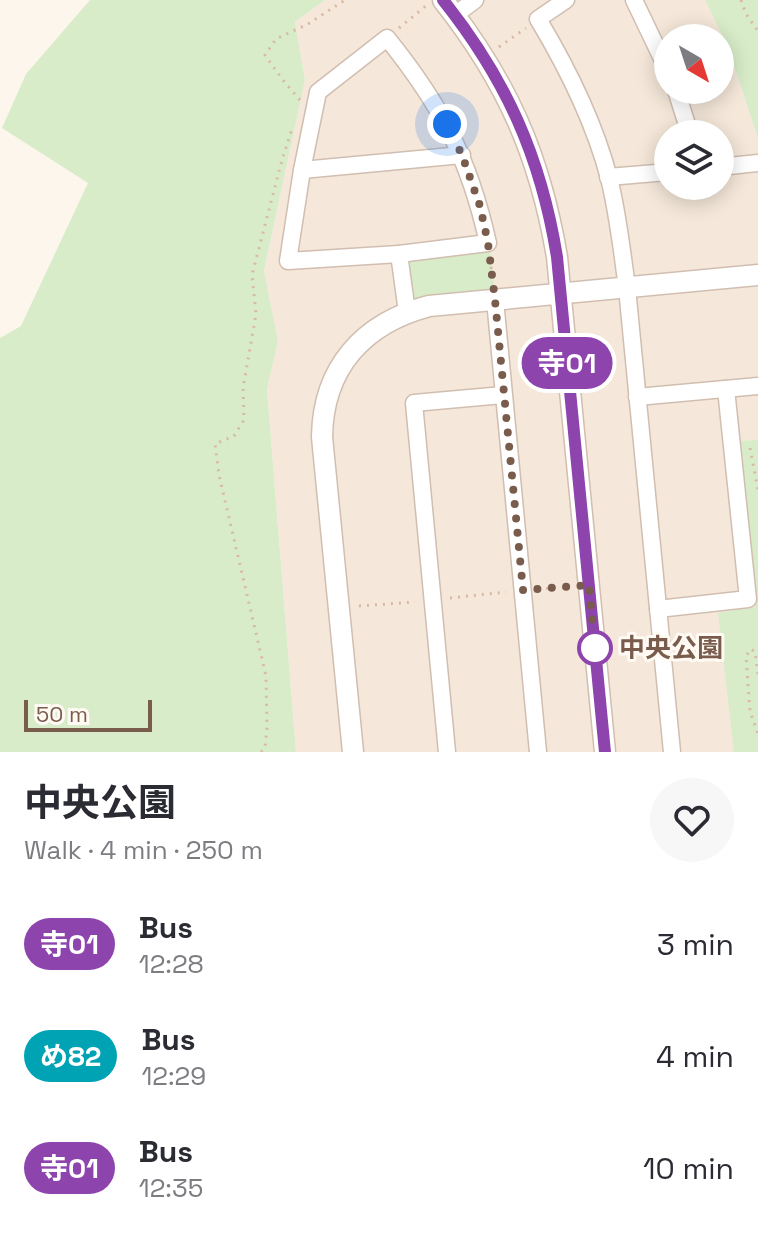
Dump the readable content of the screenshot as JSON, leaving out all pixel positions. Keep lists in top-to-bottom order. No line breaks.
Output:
{"places":["中央公園"],"lines":["bus line 寺01"],"scale_bar":"50 m","north":"bottom right","page":{"on_map":"寺01","scale":"50 m","heading":["中央公園","Walk · 4 min · 250 m"],"list":[{"mark":"寺01","name":"Bus","note":"12:28","value":"3 min"},{"mark":"め82","name":"Bus","note":"12:29","value":"4 min"},{"mark":"寺01","name":"Bus","note":"12:35","value":"10 min"}]}}
